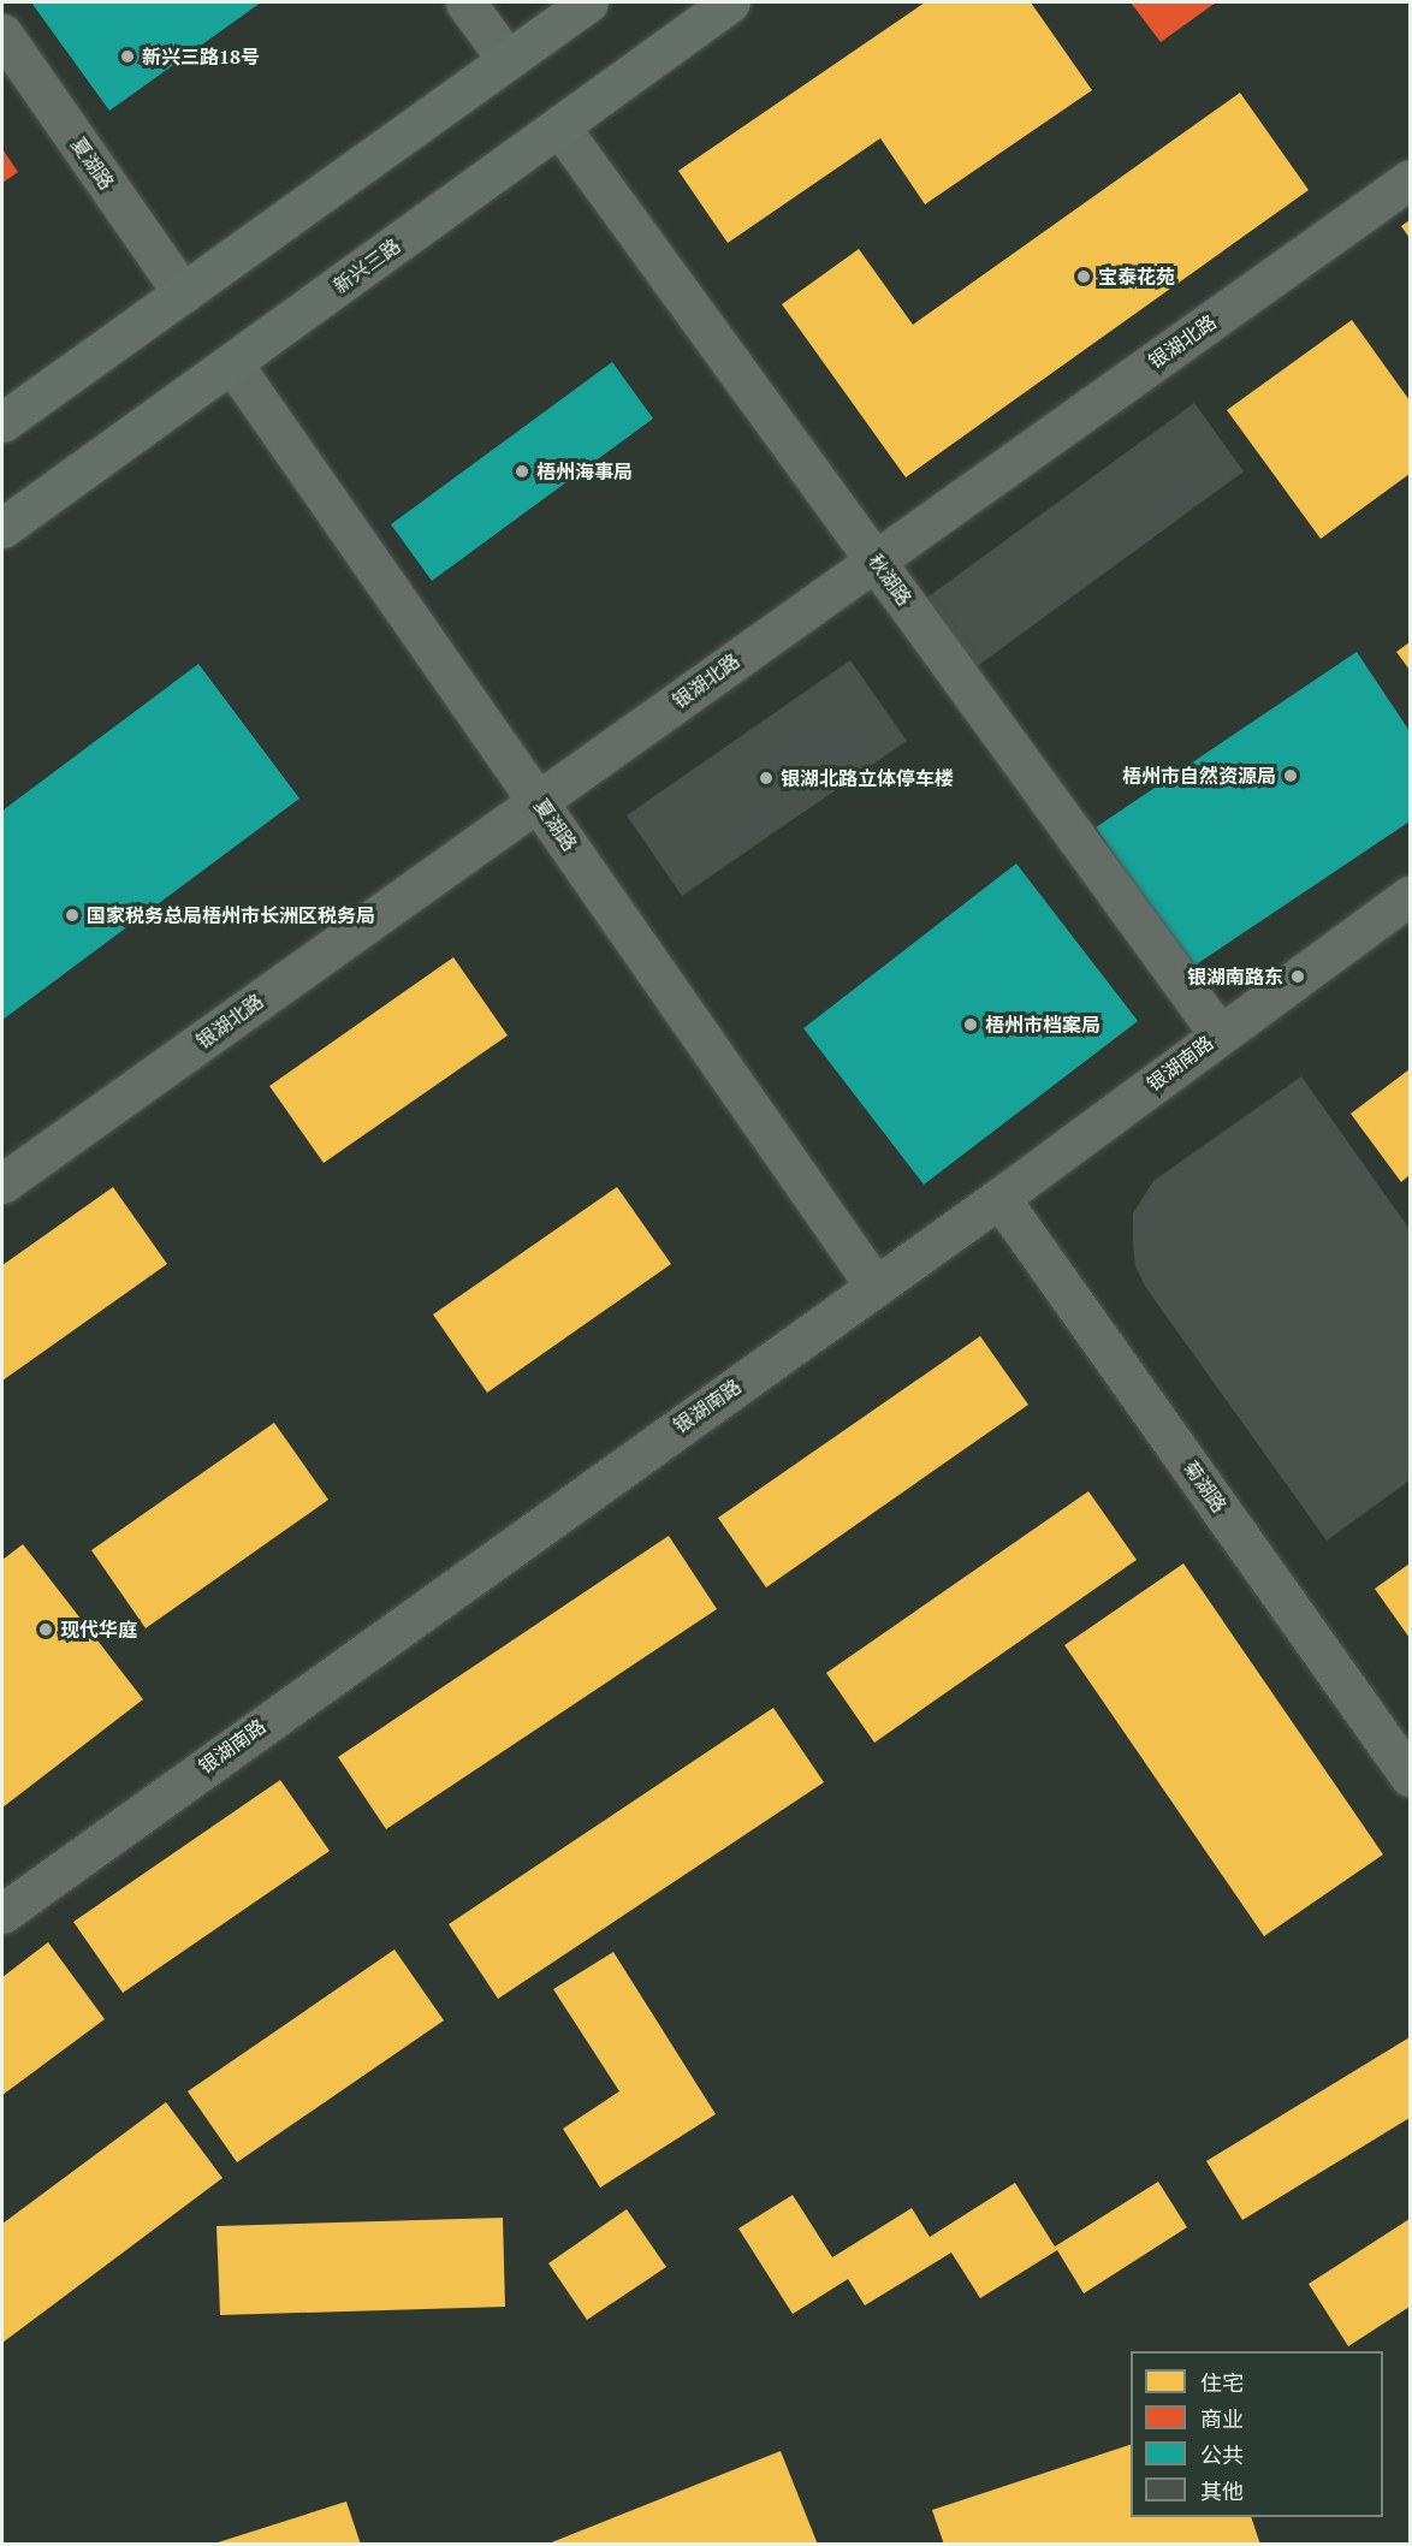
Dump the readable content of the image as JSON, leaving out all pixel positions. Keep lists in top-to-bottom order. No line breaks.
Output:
{"streets":{"main road":["新兴三路"],"street":["夏湖路","银湖北路","秋湖路","银湖南路","菊湖路"]},"crossings":[["夏湖路","新兴三路"],["夏湖路","银湖北路"],["夏湖路","银湖南路"],["新兴三路","秋湖路"],["银湖北路","秋湖路"],["秋湖路","银湖南路"],["银湖南路","菊湖路"]],"places":["新兴三路18号","宝泰花苑","梧州海事局","梧州市自然资源局","银湖北路立体停车楼","国家税务总局梧州市长洲区税务局","银湖南路东","梧州市档案局","现代华庭"],"legend":["住宅","商业","公共","其他"]}
